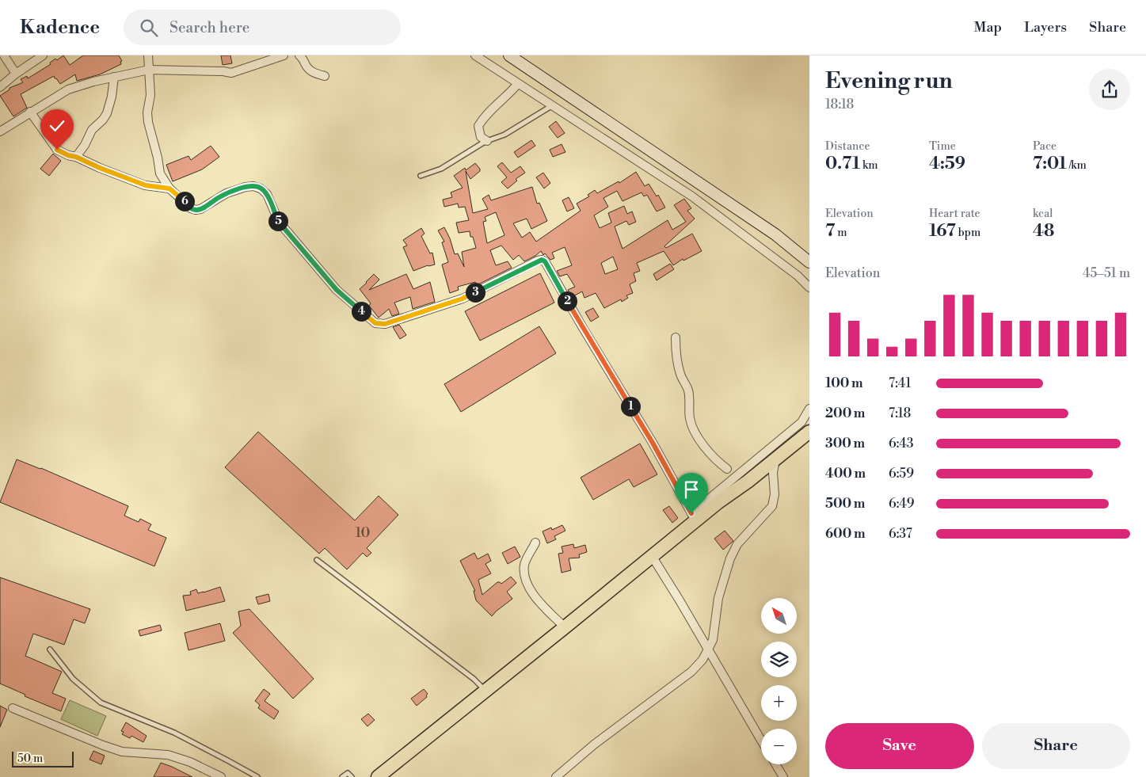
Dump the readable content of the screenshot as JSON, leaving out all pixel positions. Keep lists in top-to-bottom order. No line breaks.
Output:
{"house_numbers":["10"],"scale_bar":"50 m","north":"top left","page":{"header":"Kadence","search":"Search here","nav":["Map","Layers","Share"],"heading":["Evening run","18:18"],"stats":[["Distance","0.71 km"],["Time","4:59"],["Pace","7:01 /km"],["Elevation","7 m"],["Heart rate","167 bpm"],["kcal","48"]],"pins":["6","5","3","2","4","1"],"chart":["Elevation","45–51 m"],"list":[{"name":"100 m","note":"7:41"},{"name":"200 m","note":"7:18"},{"name":"300 m","note":"6:43"},{"name":"400 m","note":"6:59"},{"name":"500 m","note":"6:49"},{"name":"600 m","note":"6:37"}],"map_buttons":["+","−"],"buttons":["Save","Share"],"scale":"50 m"}}
